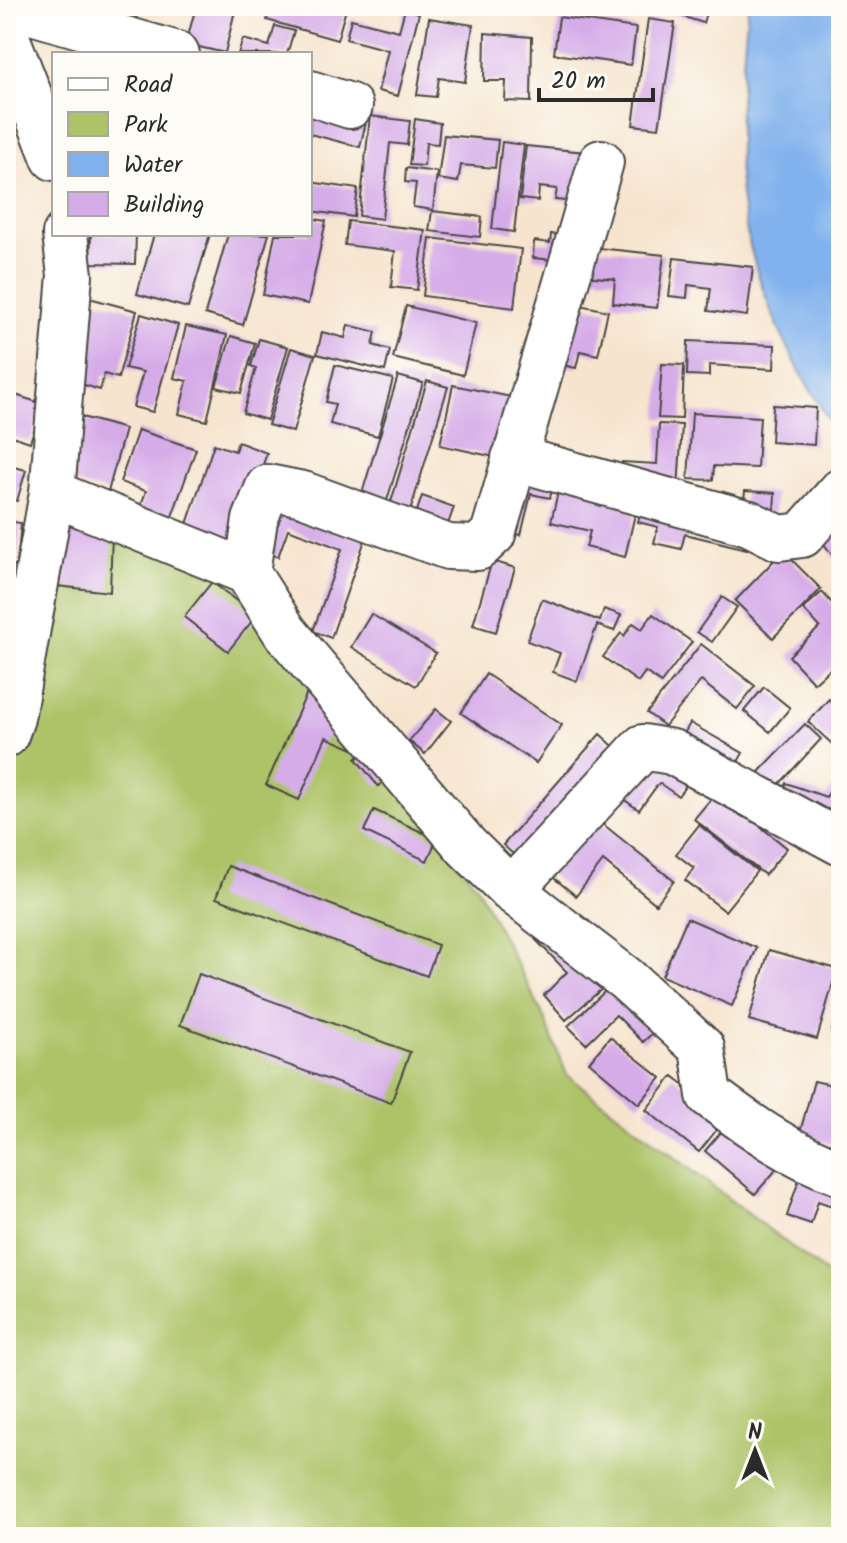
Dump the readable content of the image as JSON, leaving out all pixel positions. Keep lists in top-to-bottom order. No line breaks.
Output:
{"legend":["Road","Park","Water","Building"],"scale_bar":"20 m","north":"top"}
